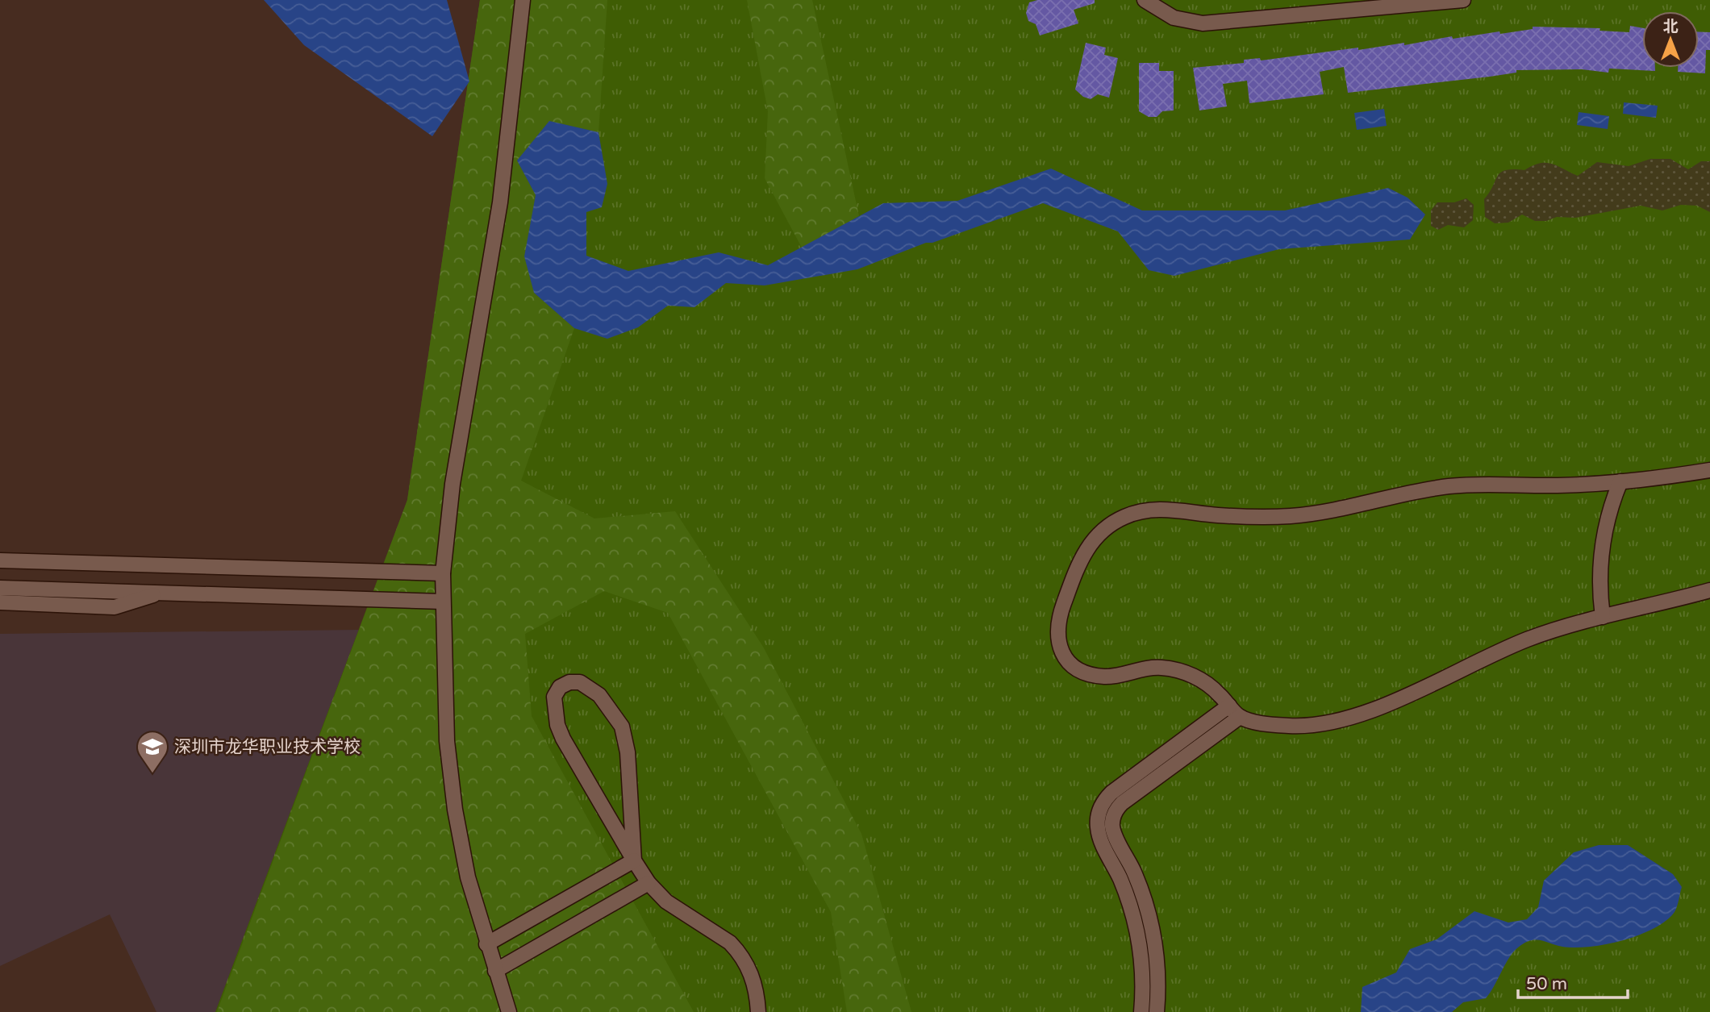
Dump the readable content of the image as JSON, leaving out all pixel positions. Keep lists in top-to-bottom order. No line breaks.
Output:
{"places":{"school or university":["深圳市龙华职业技术学校"]},"scale_bar":"50 m","north":"top"}
